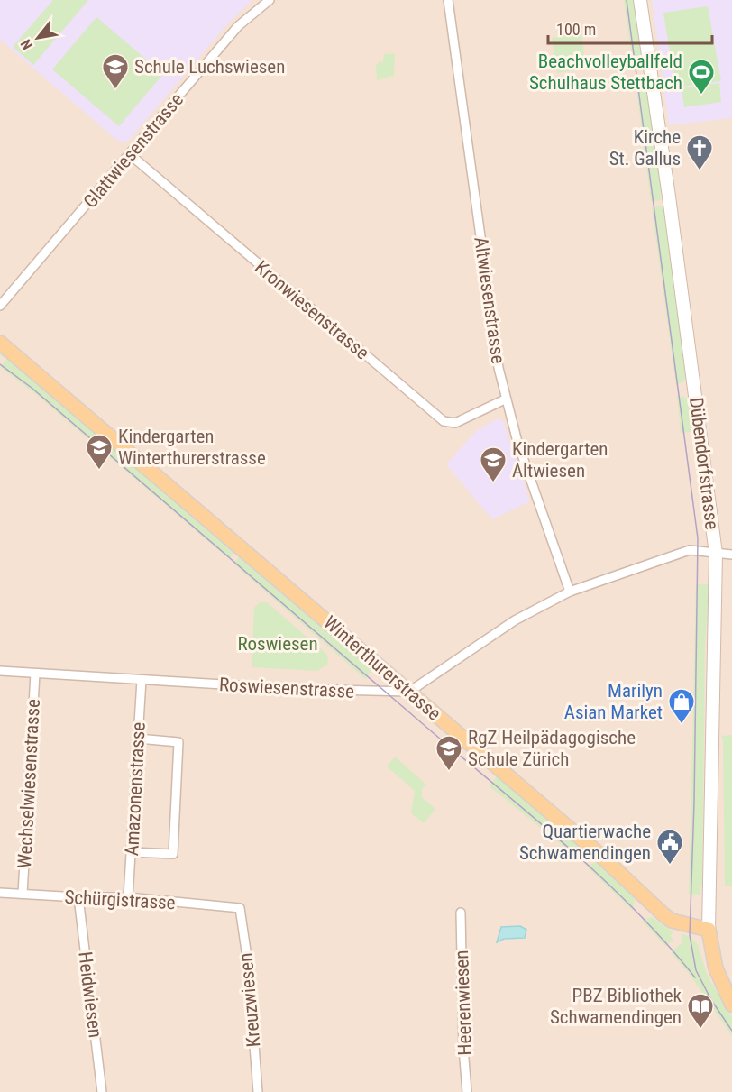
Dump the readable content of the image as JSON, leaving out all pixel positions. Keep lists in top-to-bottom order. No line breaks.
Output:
{"streets":{"main road":["Winterthurerstrasse"],"street":["Glattwiesenstrasse","Altwiesenstrasse","Kronwiesenstrasse","Dübendorfstrasse","Roswiesenstrasse","Wechselwiesenstrasse","Amazonenstrasse","Schürgistrasse","Heidwiesen","Kreuzwiesen","Heerenwiesen"]},"crossings":[["Glattwiesenstrasse","Kronwiesenstrasse"],["Altwiesenstrasse","Kronwiesenstrasse"],["Dübendorfstrasse","Winterthurerstrasse"],["Winterthurerstrasse","Roswiesenstrasse"],["Roswiesenstrasse","Wechselwiesenstrasse"],["Roswiesenstrasse","Amazonenstrasse"],["Wechselwiesenstrasse","Schürgistrasse"],["Amazonenstrasse","Schürgistrasse"],["Schürgistrasse","Heidwiesen"],["Schürgistrasse","Kreuzwiesen"]],"parks":["Roswiesen"],"places":{"school or university":["Schule Luchswiesen","Kindergarten Winterthurerstrasse","Kindergarten Altwiesen","RgZ Heilpädagogische Schule Zürich"],"sports":["Beachvolleyballfeld Schulhaus Stettbach"],"church":["Kirche St. Gallus"],"shop":["Marilyn Asian Market"],"public building":["Quartierwache Schwamendingen"],"library":["PBZ Bibliothek Schwamendingen"]},"scale_bar":"100 m","north":"bottom left"}
